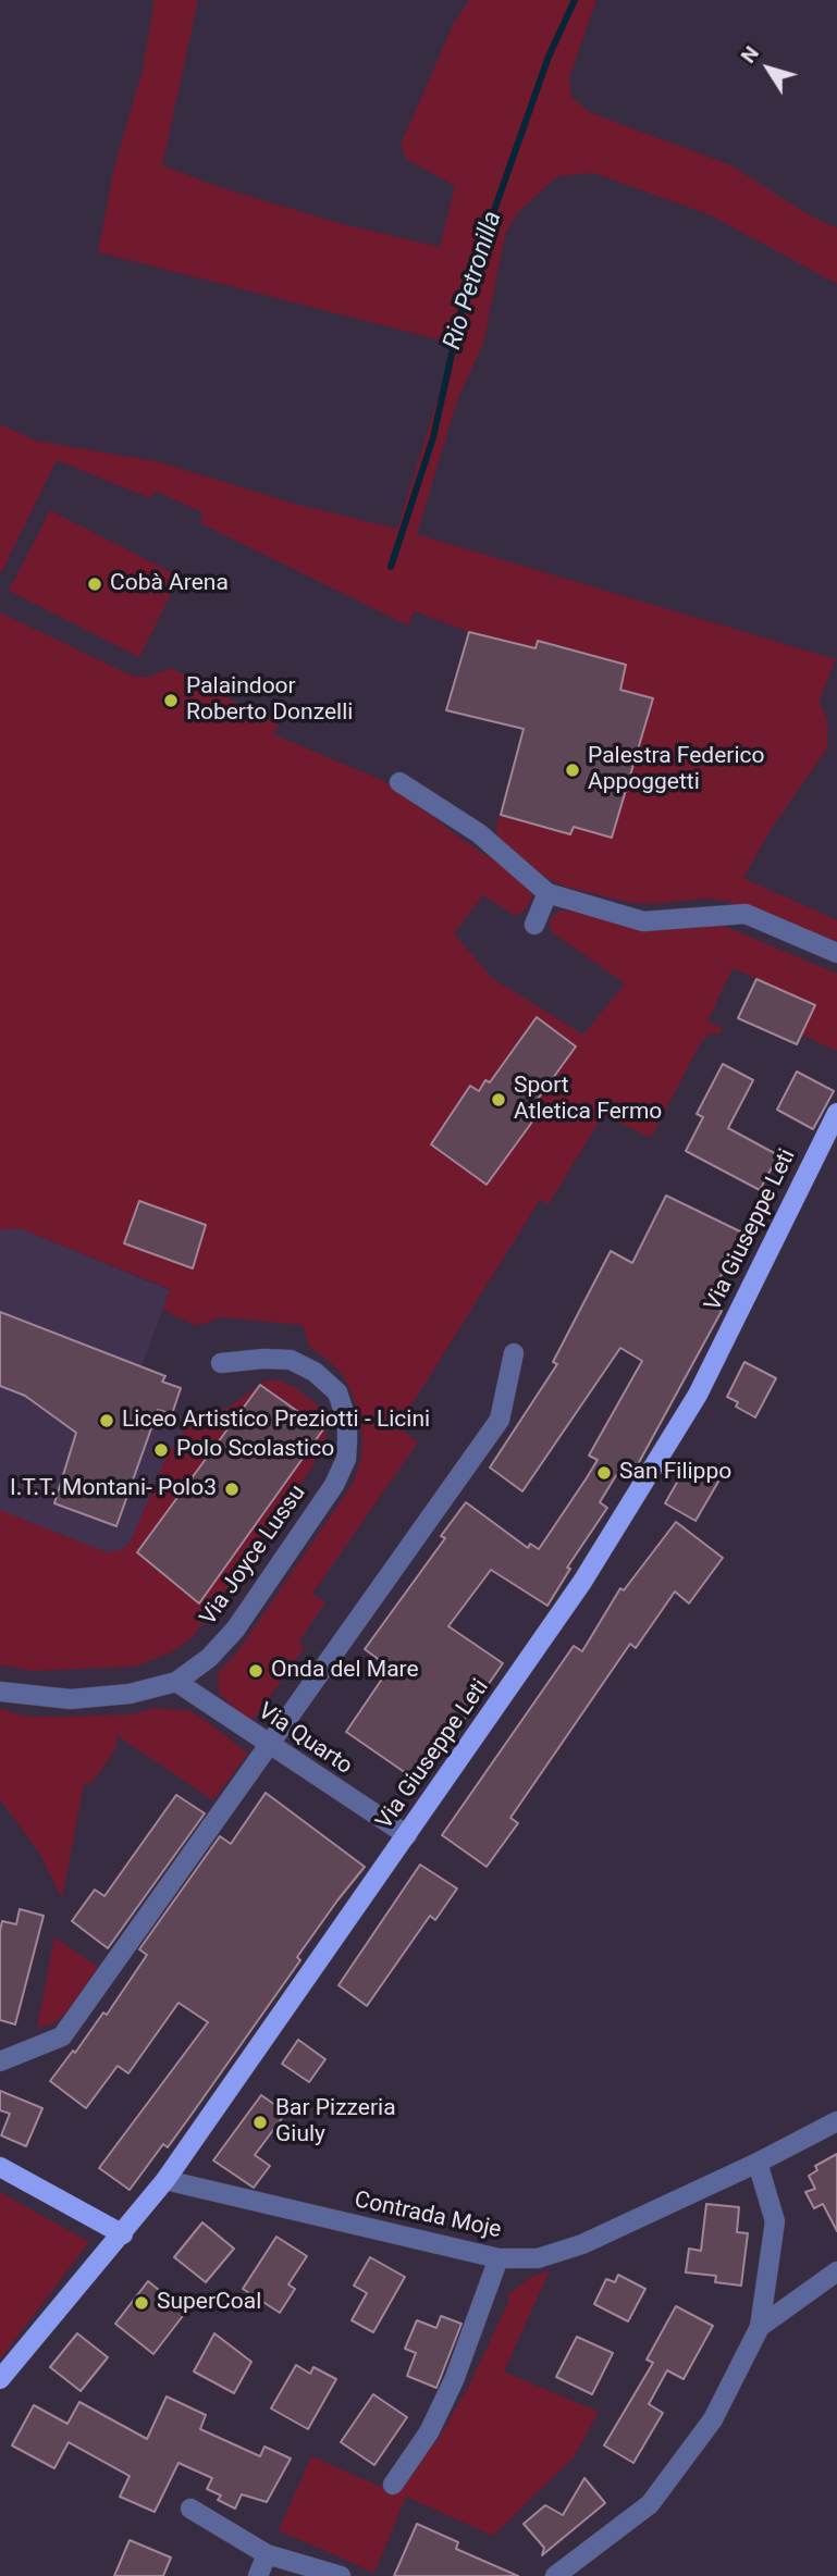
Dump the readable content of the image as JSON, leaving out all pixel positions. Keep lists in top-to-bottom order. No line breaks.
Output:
{"streets":{"main road":["Via Giuseppe Leti"],"street":["Via Joyce Lussu","Via Quarto","Contrada Moje"]},"crossings":[["Via Giuseppe Leti","Via Quarto"],["Via Giuseppe Leti","Contrada Moje"],["Via Joyce Lussu","Via Quarto"]],"water":["Rio Petronilla"],"places":["Cobà Arena","Palaindoor Roberto Donzelli","Palestra Federico Appoggetti","Sport Atletica Fermo","Liceo Artistico Preziotti - Licini","Polo Scolastico","San Filippo","I.T.T. Montani- Polo3","Onda del Mare","Bar Pizzeria Giuly","SuperCoal"],"north":"top left"}
